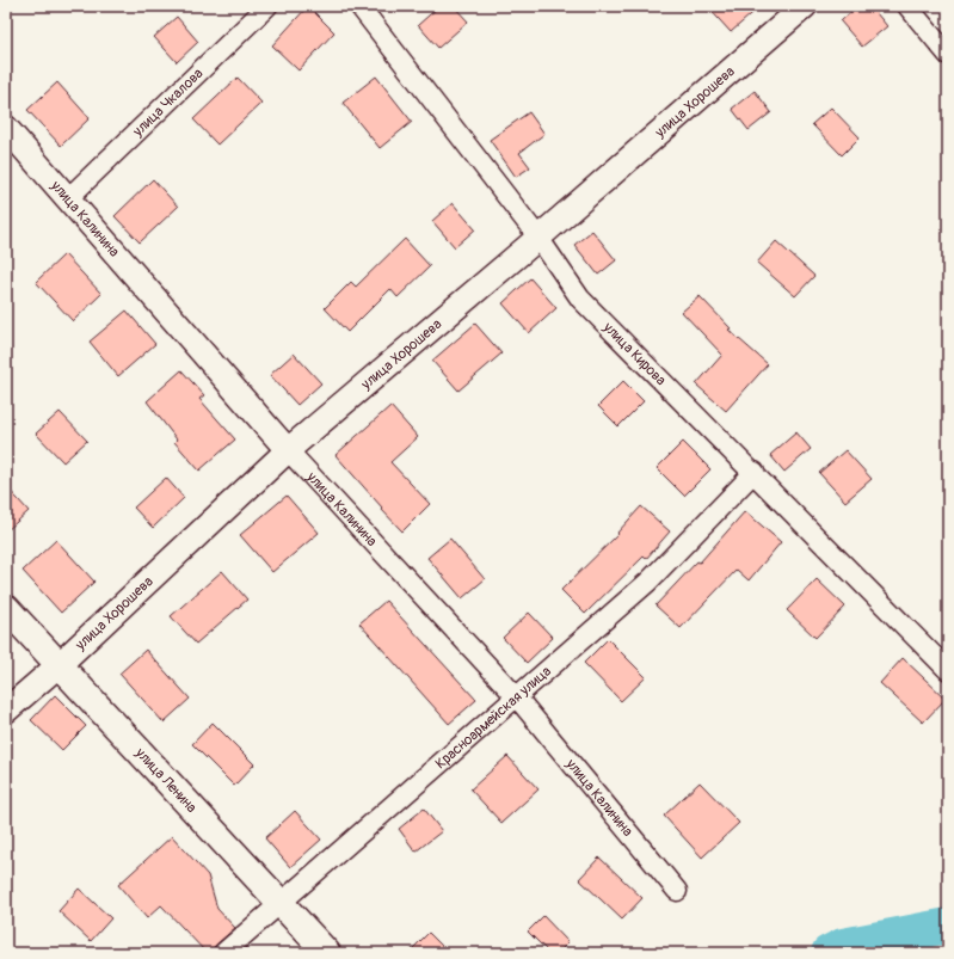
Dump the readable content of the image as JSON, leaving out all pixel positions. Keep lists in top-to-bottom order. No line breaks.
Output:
{"streets":{"main road":["улица Ленина"],"street":["улица Хорошева","улица Чкалова","улица Калинина","улица Кирова","Красноармейская улица"]},"crossings":[["улица Хорошева","улица Калинина"],["улица Хорошева","улица Кирова"],["улица Хорошева","улица Ленина"],["улица Чкалова","улица Калинина"],["улица Калинина","Красноармейская улица"],["улица Кирова","Красноармейская улица"],["Красноармейская улица","улица Ленина"]]}
